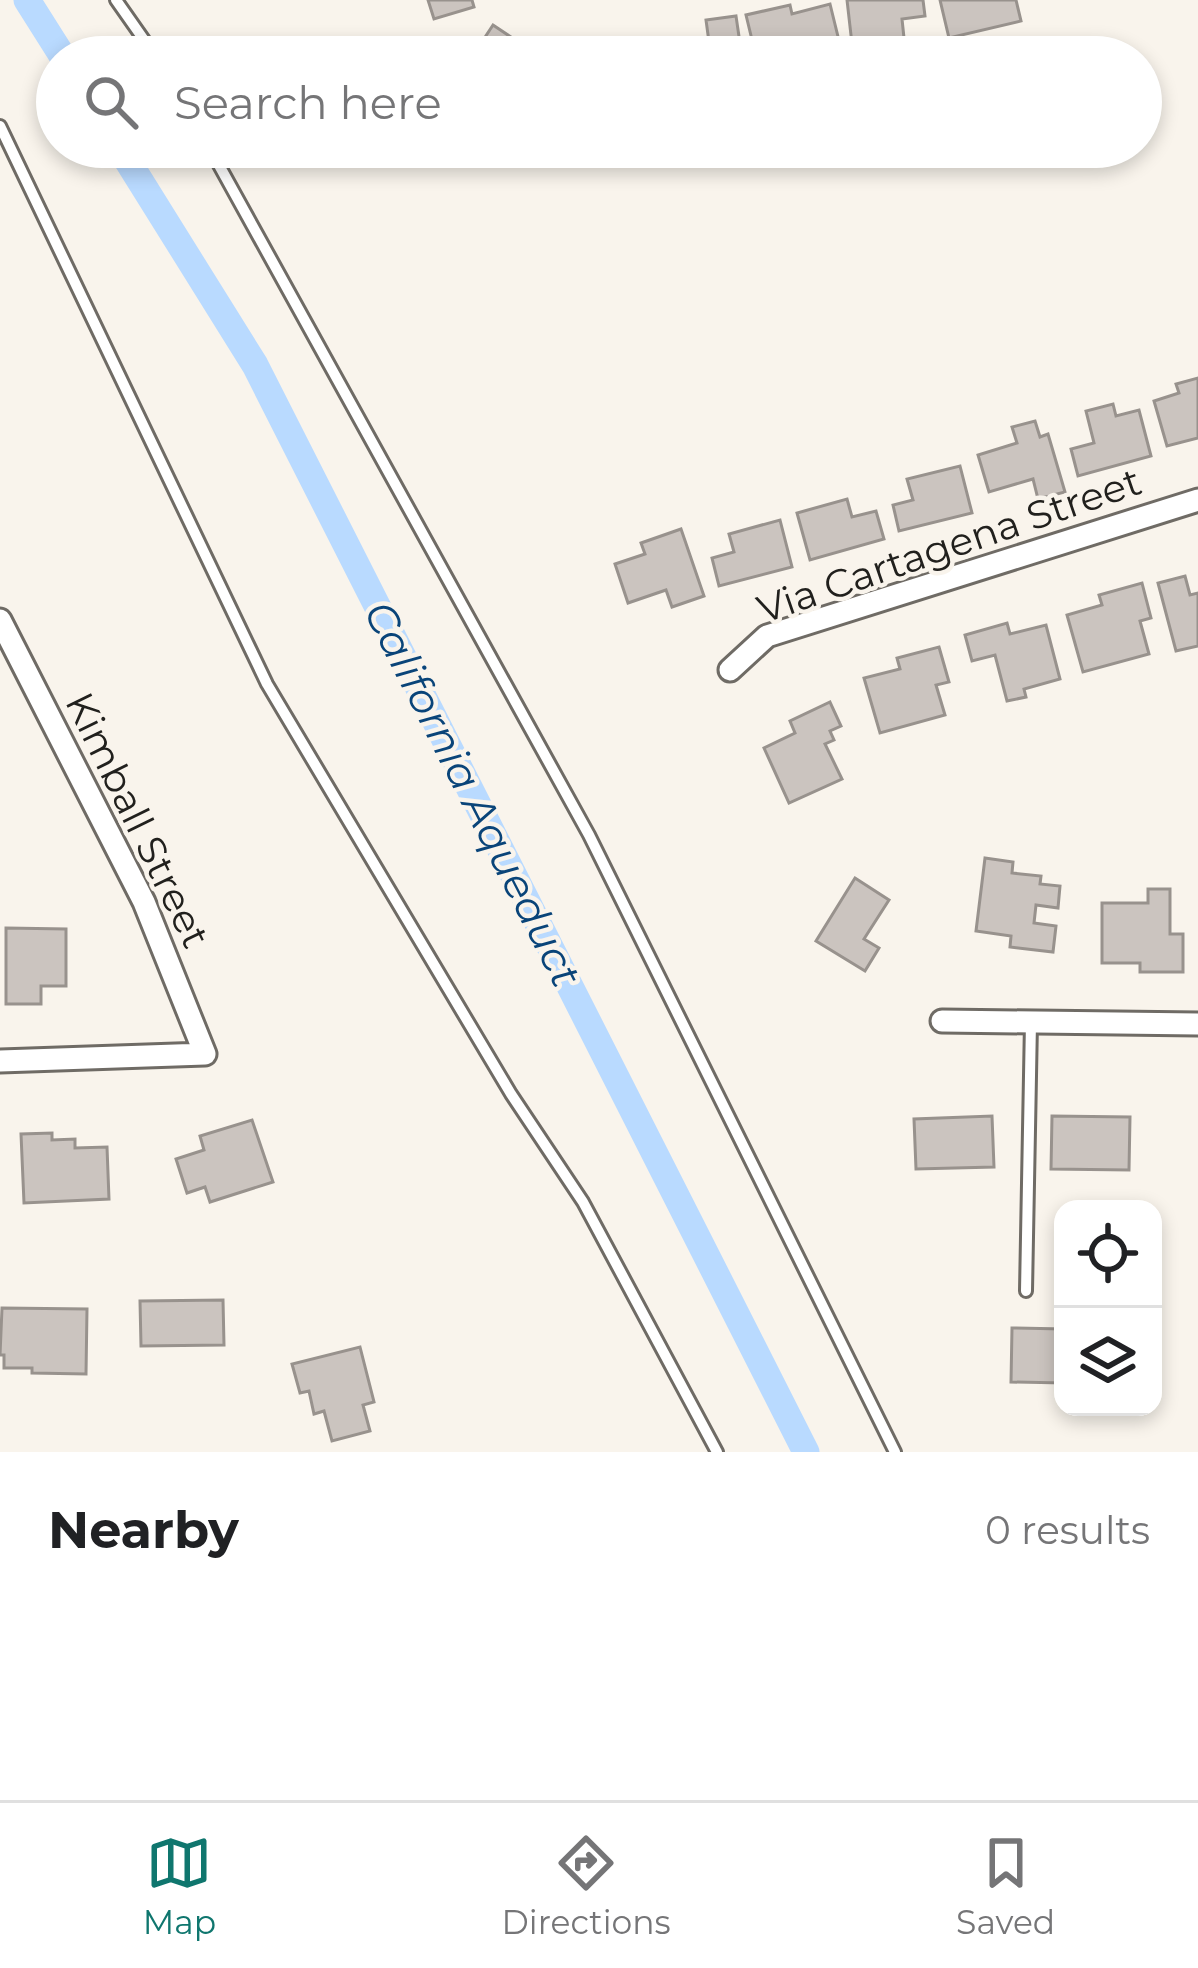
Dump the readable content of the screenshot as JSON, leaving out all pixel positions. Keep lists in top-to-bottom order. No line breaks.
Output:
{"streets":{"street":["Via Cartagena Street","Kimball Street"]},"water":["California Aqueduct"],"page":{"search":"Search here","heading":["Nearby","0 results"],"nav":["Map","Directions","Saved"]}}
